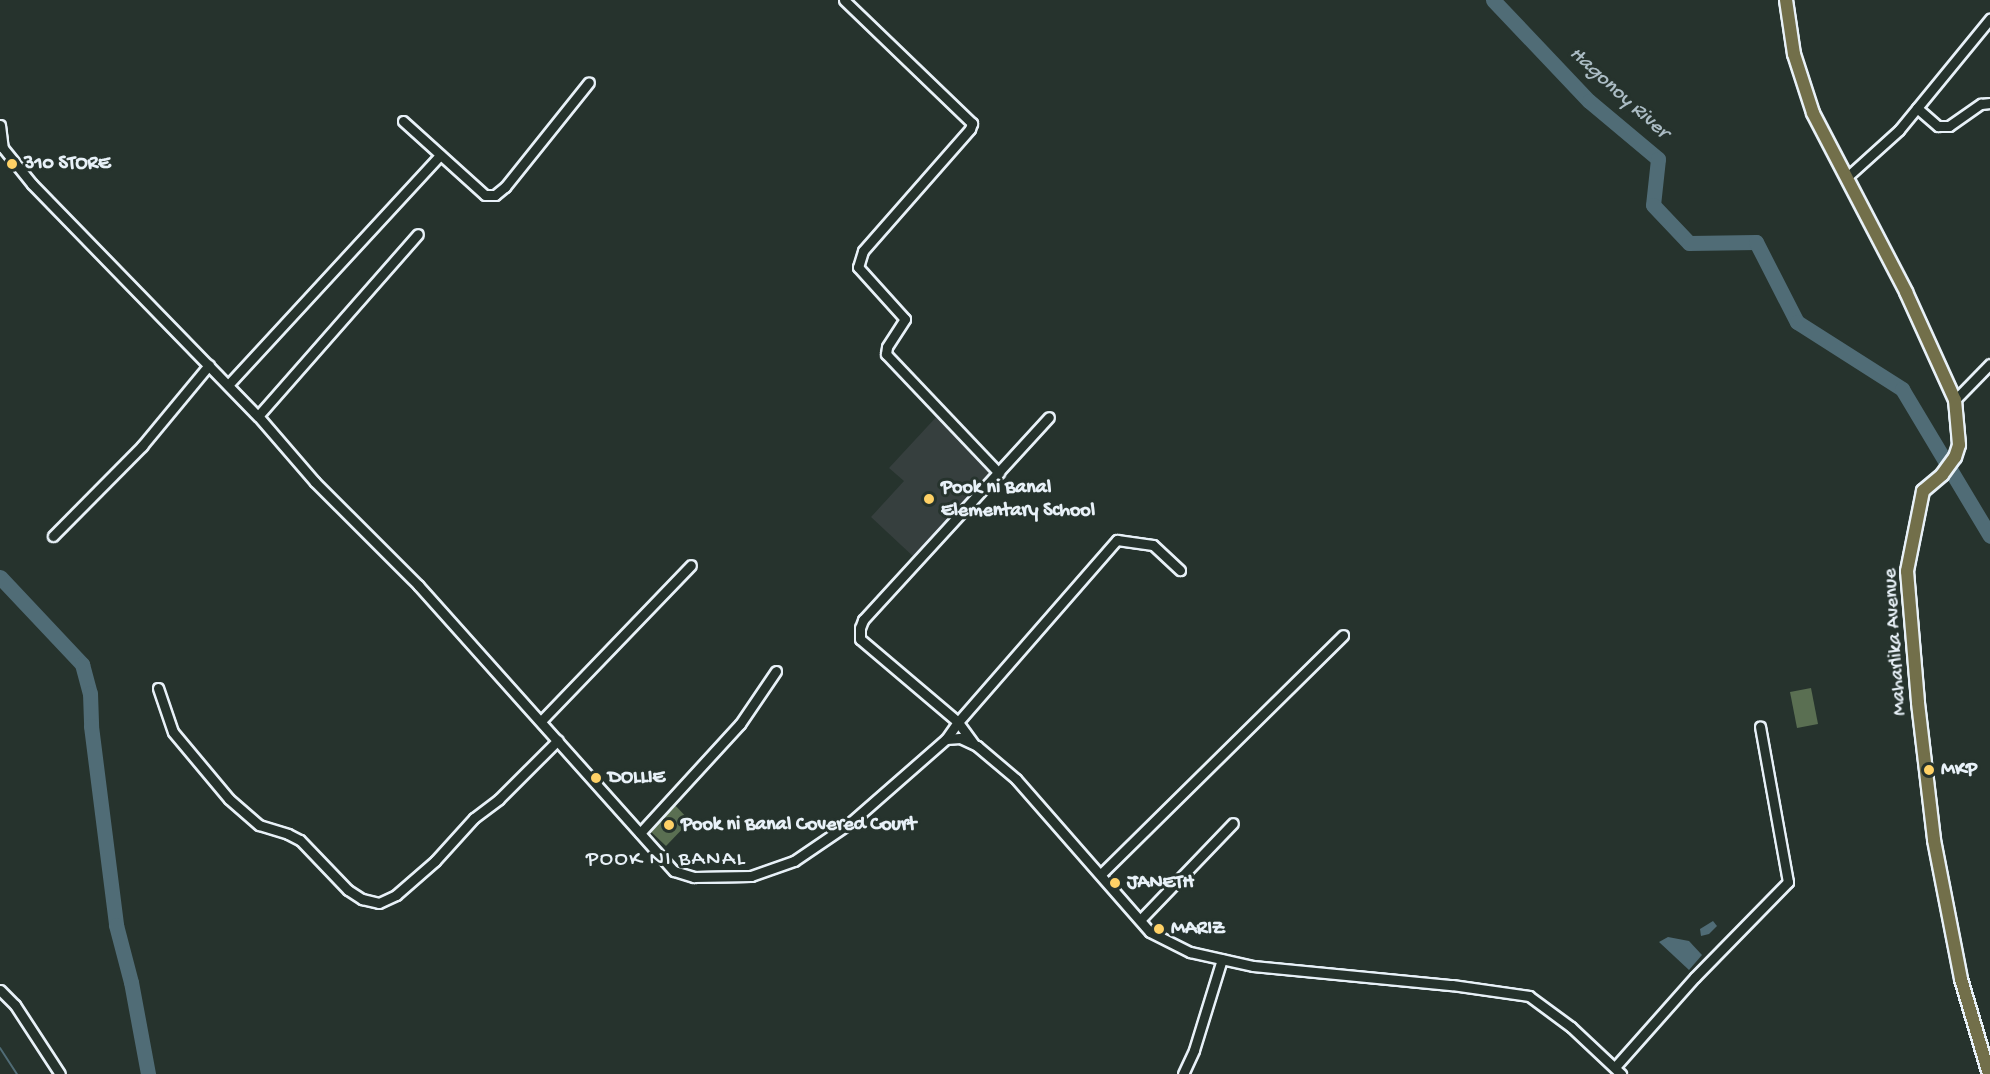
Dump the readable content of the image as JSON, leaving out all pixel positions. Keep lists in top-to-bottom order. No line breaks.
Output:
{"streets":{"main road":["Maharlika Avenue"]},"districts":["POOK NI BANAL"],"water":["Hagonoy River"],"places":["310 STORE","Pook ni Banal Elementary School","MKP","DOLLIE","Pook ni Banal Covered Court","JANETH","MARIZ"]}
